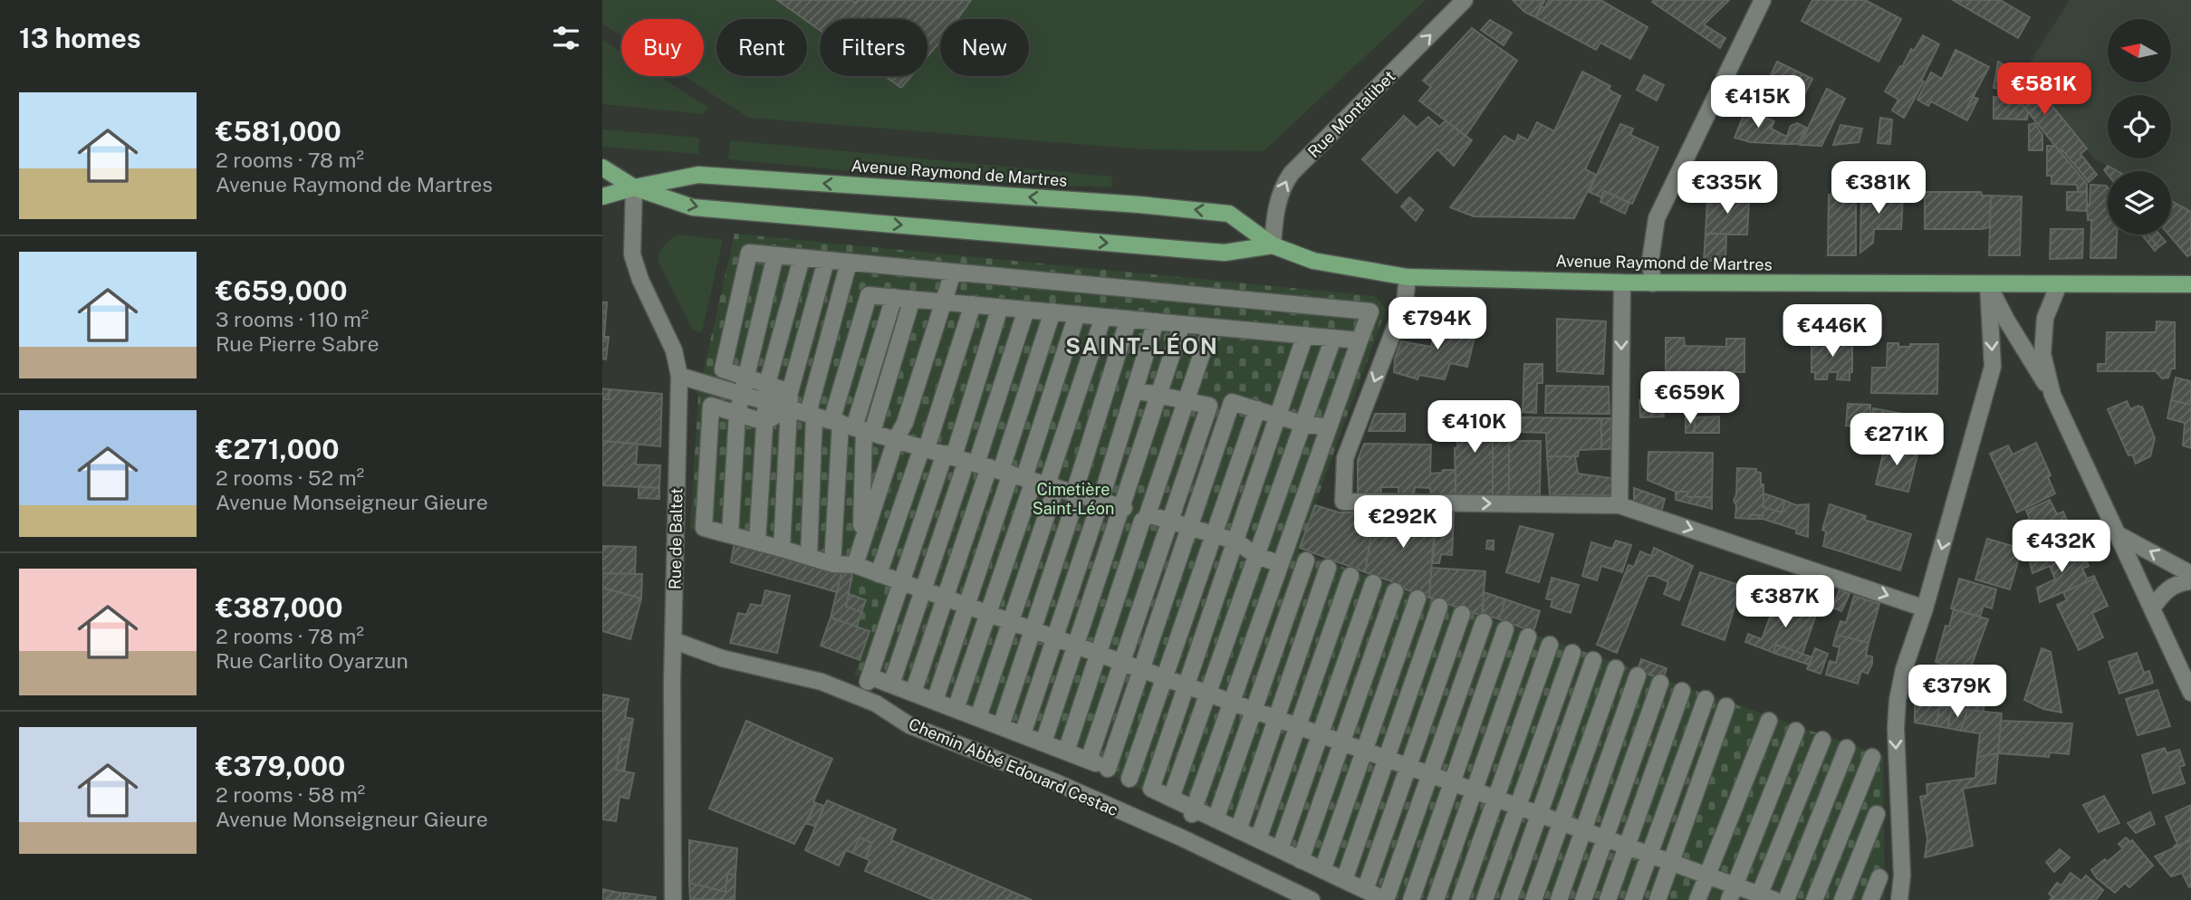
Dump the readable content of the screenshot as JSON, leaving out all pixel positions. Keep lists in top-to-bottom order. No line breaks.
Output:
{"streets":{"main road":["Avenue Raymond de Martres"],"street":["Rue Montalibet","Rue de Baltet","Chemin Abbé Edouard Cestac"]},"crossings":[["Rue Montalibet","Avenue Raymond de Martres"],["Avenue Raymond de Martres","Rue de Baltet"],["Rue de Baltet","Chemin Abbé Edouard Cestac"]],"one_way":["Rue Montalibet"],"districts":["SAINT-LÉON"],"parks":["Cimetière Saint-Léon"],"north":"left","page":{"heading":"13 homes","chip":["Buy","Rent","Filters","New"],"price":["€581K","€415K","€335K","€381K","€794K","€446K","€659K","€410K","€271K","€292K","€432K","€387K","€379K"],"list":[{"name":"€581,000","note":"2 rooms · 78 m² · Avenue Raymond de Martres"},{"name":"€659,000","note":"3 rooms · 110 m² · Rue Pierre Sabre"},{"name":"€271,000","note":"2 rooms · 52 m² · Avenue Monseigneur Gieure"},{"name":"€387,000","note":"2 rooms · 78 m² · Rue Carlito Oyarzun"},{"name":"€379,000","note":"2 rooms · 58 m² · Avenue Monseigneur Gieure"}]}}
